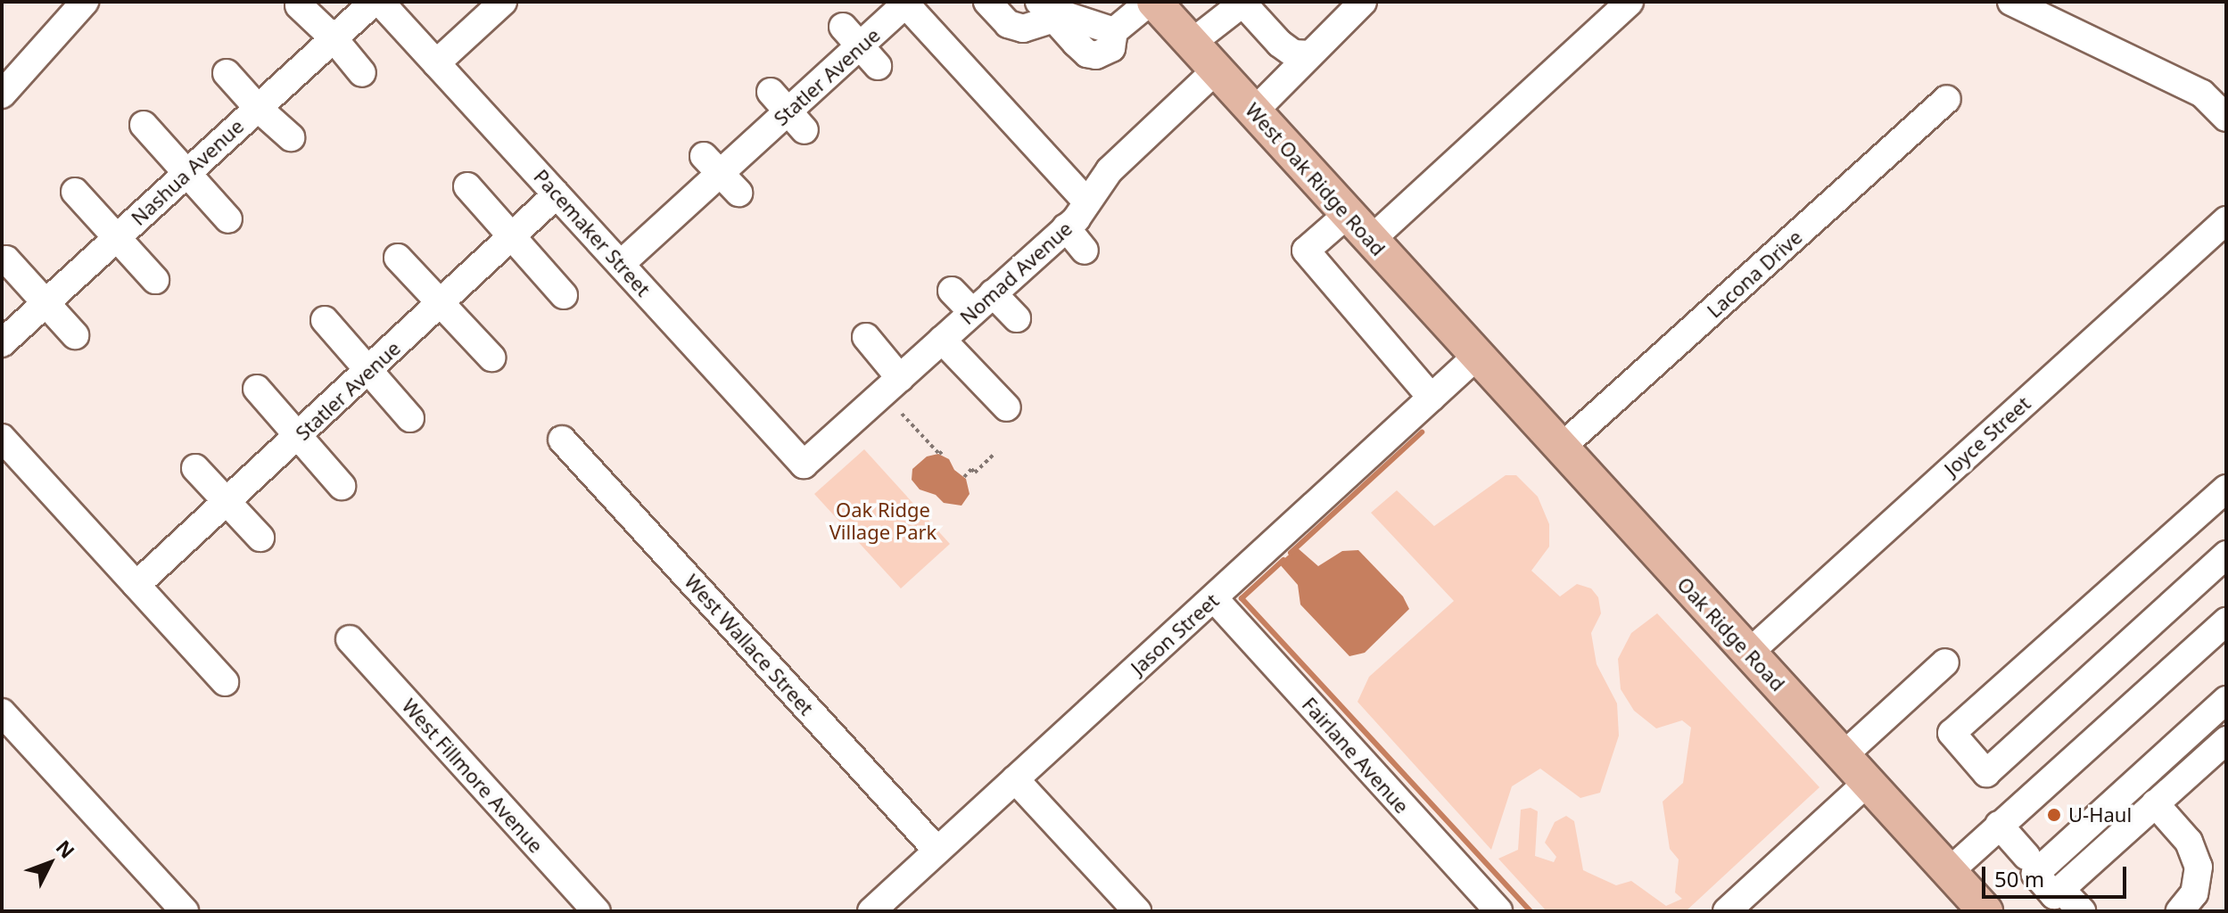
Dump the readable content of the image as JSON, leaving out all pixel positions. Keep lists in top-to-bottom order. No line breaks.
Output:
{"streets":{"main road":["West Oak Ridge Road","Oak Ridge Road"],"street":["Statler Avenue","Nashua Avenue","Pacemaker Street","Nomad Avenue","Lacona Drive","Joyce Street","Jason Street","West Wallace Street","Fairlane Avenue","West Fillmore Avenue"]},"crossings":[["Statler Avenue","Pacemaker Street"],["West Oak Ridge Road","Nomad Avenue"],["West Oak Ridge Road","Jason Street"],["West Oak Ridge Road","Oak Ridge Road"],["Pacemaker Street","Nomad Avenue"],["Lacona Drive","Oak Ridge Road"],["Joyce Street","Oak Ridge Road"],["Jason Street","Oak Ridge Road"],["Jason Street","West Wallace Street"],["Jason Street","Fairlane Avenue"]],"parks":["Oak Ridge Village Park"],"places":["U-Haul"],"scale_bar":"50 m","north":"top right"}
